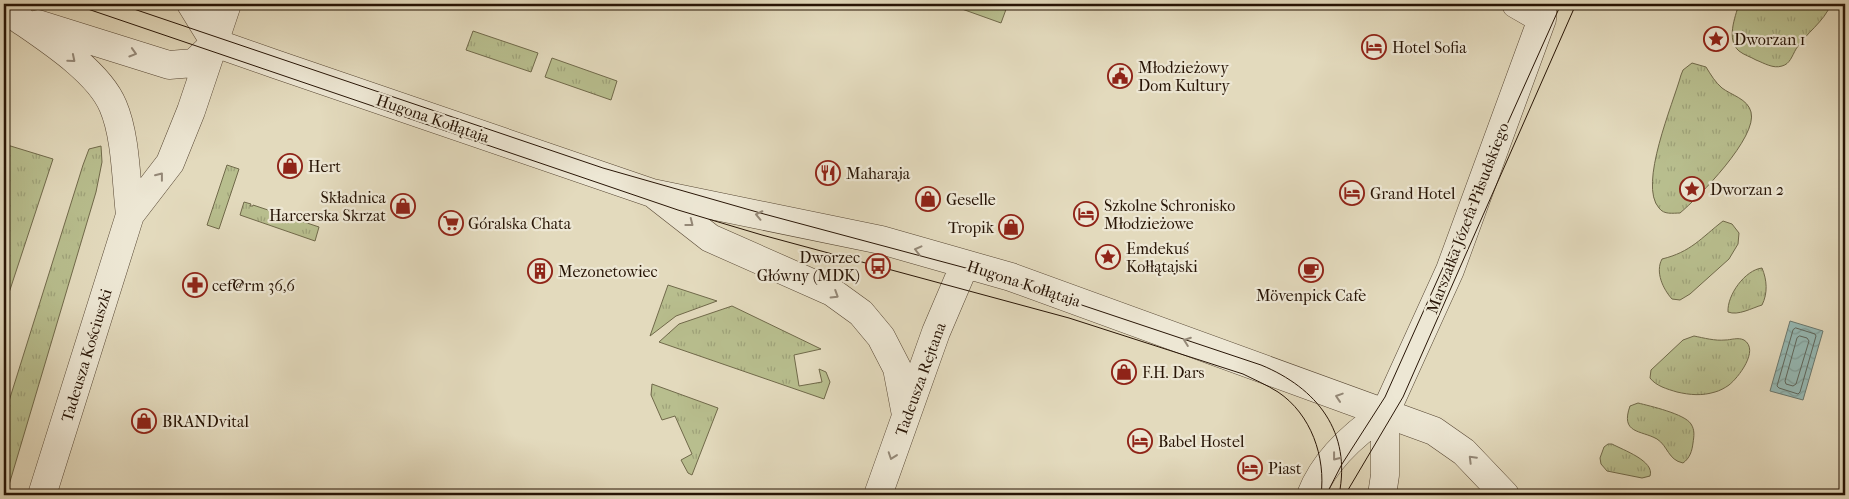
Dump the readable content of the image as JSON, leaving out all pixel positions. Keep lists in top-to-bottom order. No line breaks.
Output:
{"streets":{"street":["Hugona Kołłątaja","Marszałka Józefa Piłsudskiego","Tadeusza Kościuszki","Tadeusza Rejtana"]},"crossings":[["Hugona Kołłątaja","Marszałka Józefa Piłsudskiego"],["Hugona Kołłątaja","Tadeusza Kościuszki"],["Hugona Kołłątaja","Tadeusza Rejtana"]],"places":{"place":["Dworzan 1","Dworzan 2","Emdekuś Kołłątajski"],"hotel":["Hotel Sofia","Grand Hotel","Szkolne Schronisko Młodzieżowe","Babel Hostel","Piast"],"public building":["Młodzieżowy Dom Kultury"],"shop":["Hert","Geselle","Składnica Harcerska Skrzat","Tropik","F.H. Dars","BRANDvital"],"restaurant":["Maharaja"],"supermarket":["Góralska Chata"],"bus stop":["Dworzec Główny (MDK)"],"cafe":["Mövenpick Cafe"],"building":["Mezonetowiec"],"pharmacy":["cef@rm 36,6"]}}
